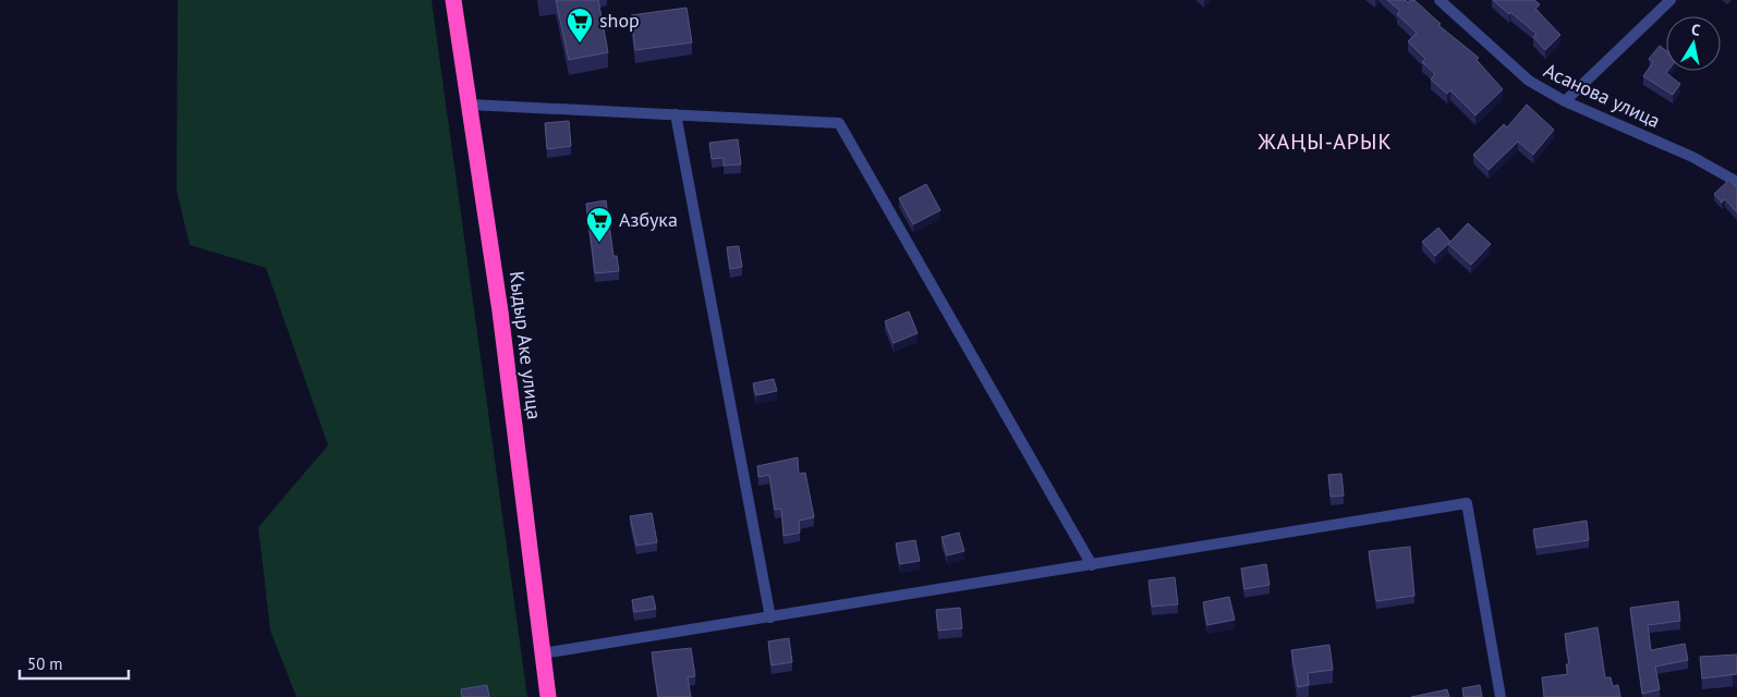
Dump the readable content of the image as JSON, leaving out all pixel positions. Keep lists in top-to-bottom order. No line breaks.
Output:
{"streets":{"highway":["Кыдыр Аке улица"],"street":["Асанова улица"]},"districts":["ЖАҢЫ-АРЫК"],"places":{"supermarket":["shop","Азбука"]},"scale_bar":"50 m","north":"top"}
